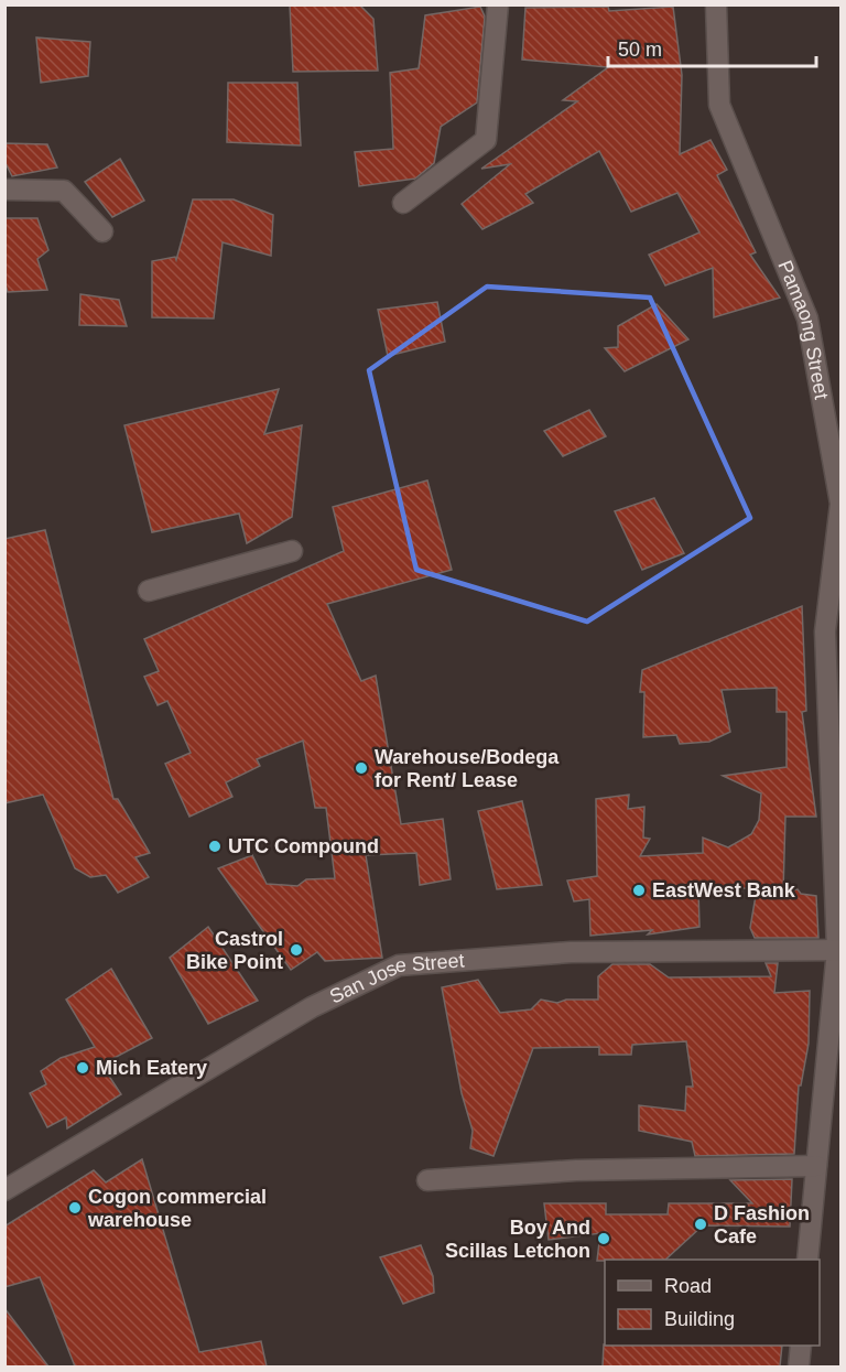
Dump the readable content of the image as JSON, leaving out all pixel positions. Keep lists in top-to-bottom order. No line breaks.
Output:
{"streets":{"street":["Pamaong Street","San Jose Street"]},"crossings":[["Pamaong Street","San Jose Street"]],"places":["Warehouse/Bodega for Rent/ Lease","UTC Compound","EastWest Bank","Castrol Bike Point","Mich Eatery","Cogon commercial warehouse","D Fashion Cafe","Boy And Scillas Letchon"],"legend":["Road","Building"],"scale_bar":"50 m"}
